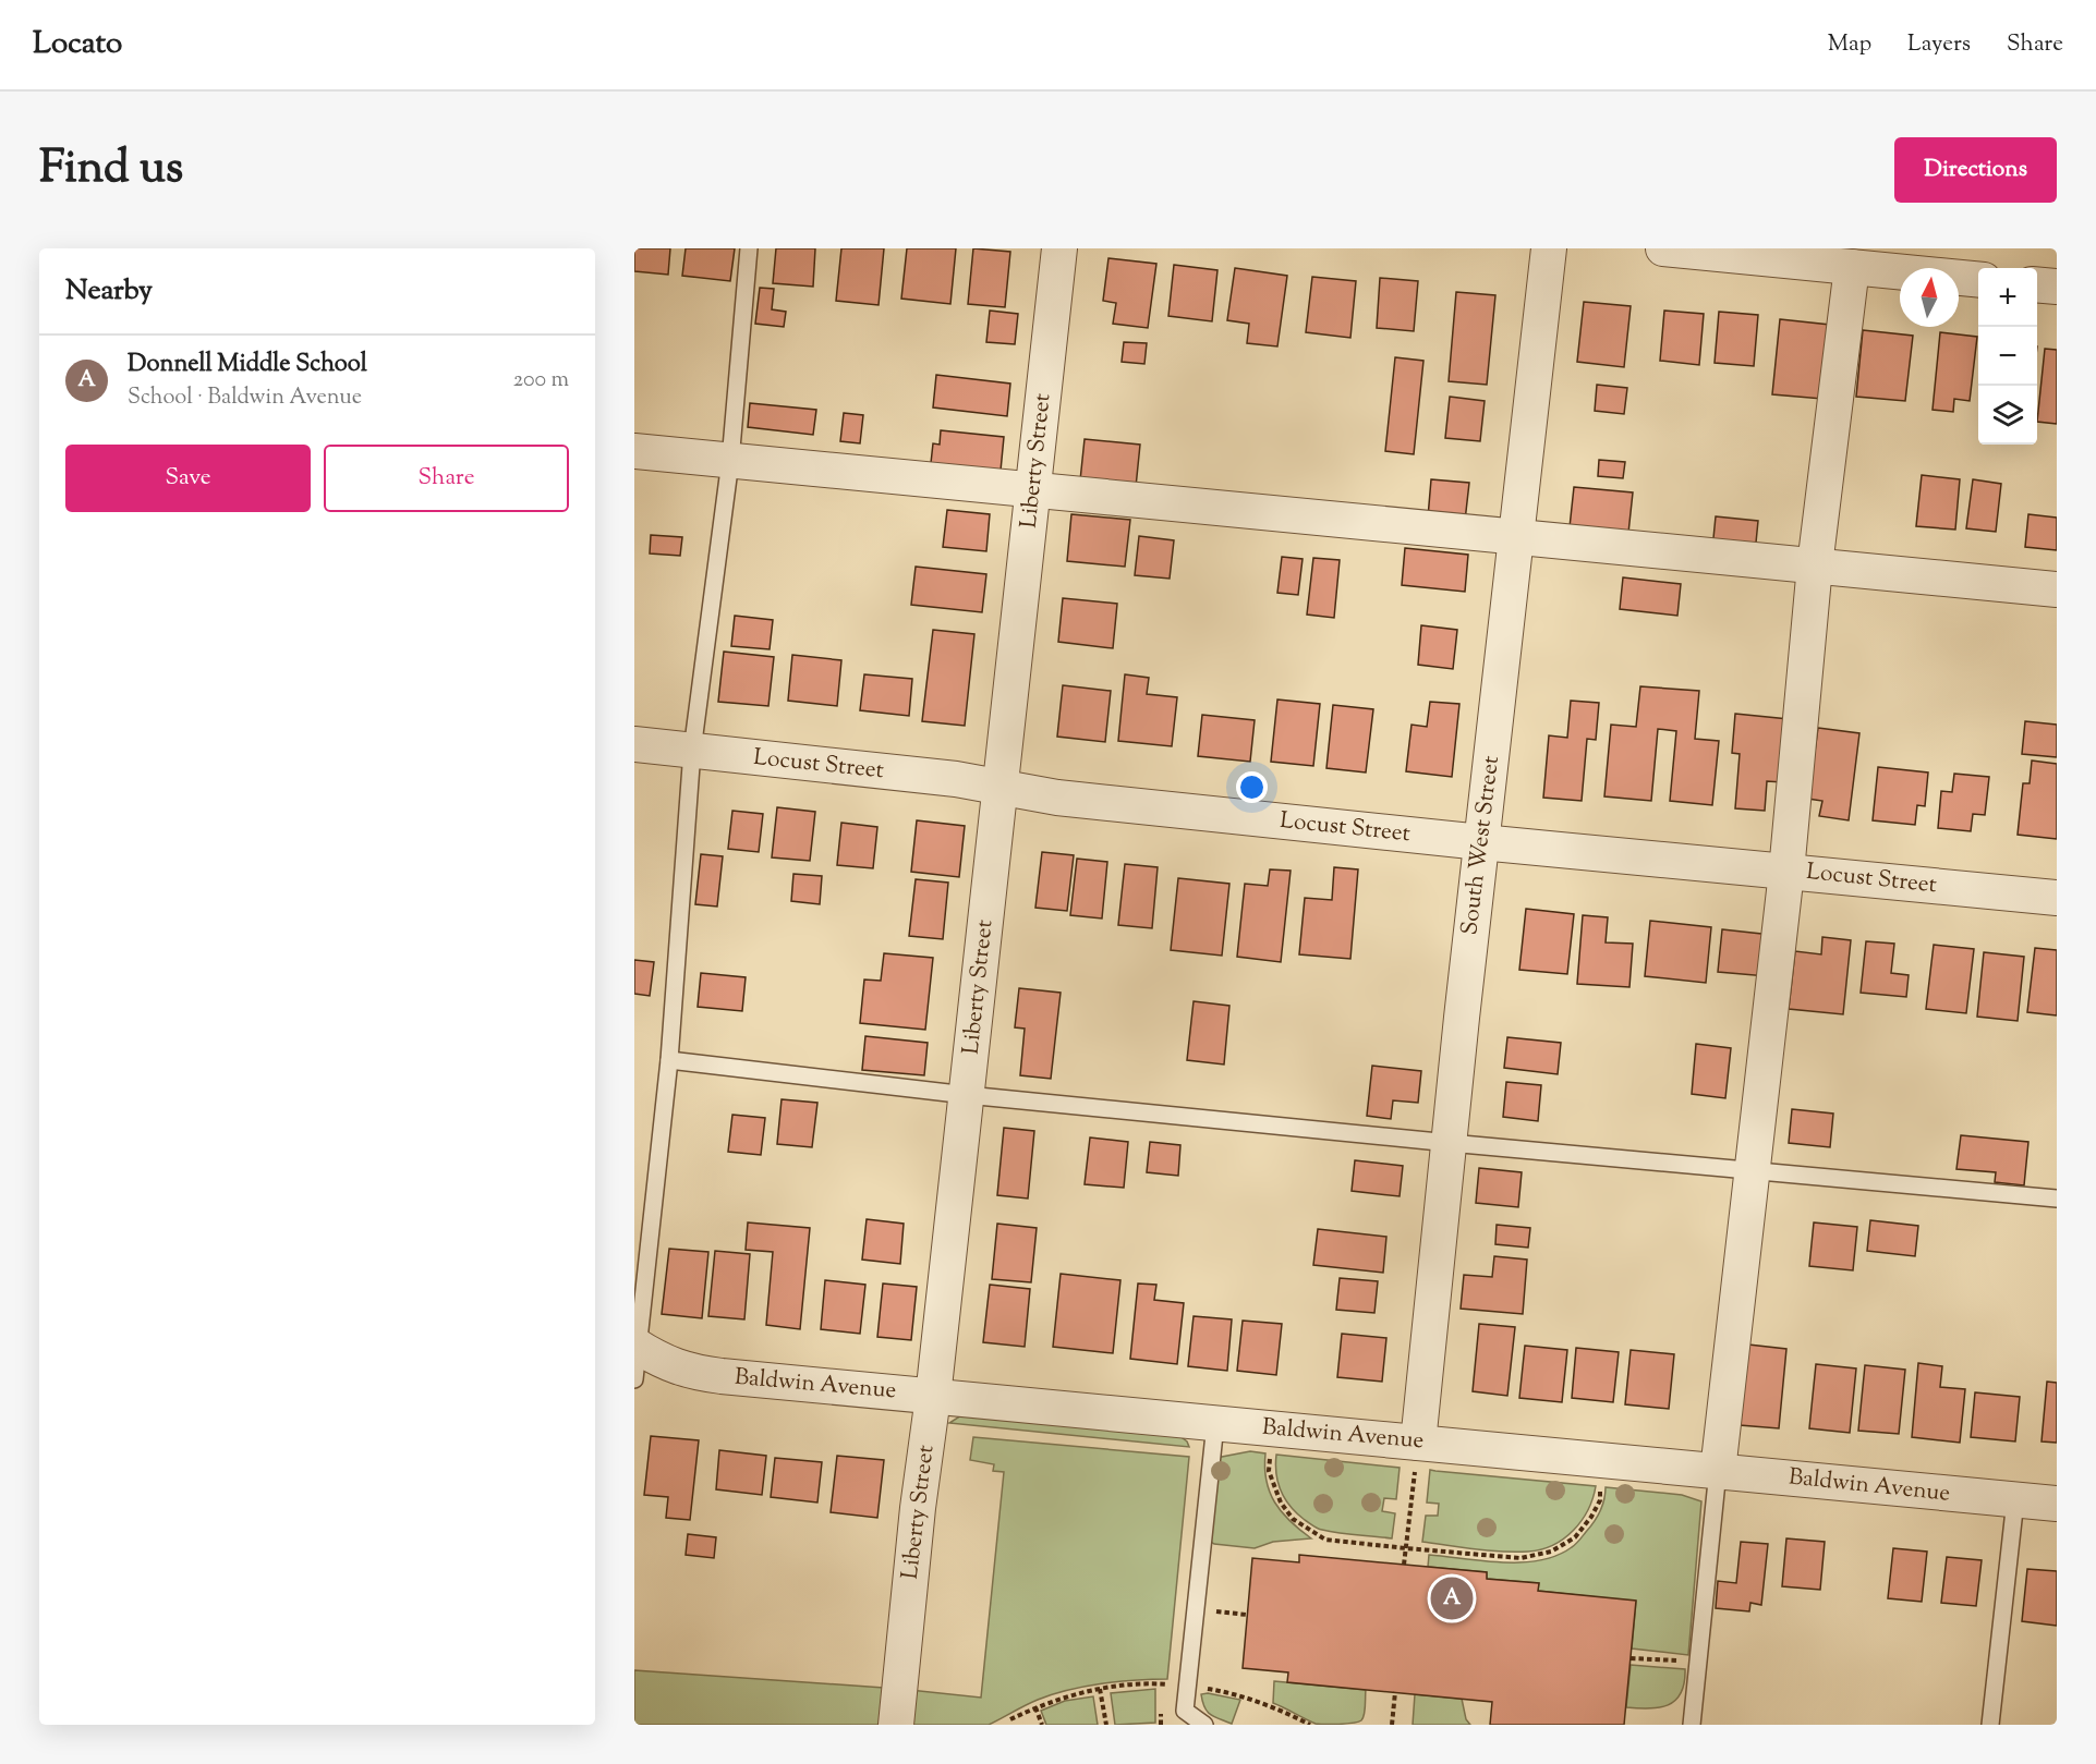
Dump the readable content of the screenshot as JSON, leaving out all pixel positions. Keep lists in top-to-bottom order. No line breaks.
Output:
{"streets":{"street":["Liberty Street","Locust Street","South West Street","Baldwin Avenue"]},"crossings":[["Liberty Street","Locust Street"],["Liberty Street","Baldwin Avenue"],["Locust Street","South West Street"],["South West Street","Baldwin Avenue"]],"north":"top","page":{"header":"Locato","nav":["Map","Layers","Share"],"title":"Find us","buttons":["Directions",["Save","Share"]],"heading":"Nearby","map_buttons":["+","−"],"list":[{"mark":"A","name":"Donnell Middle School","note":"School · Baldwin Avenue","value":"200 m"}],"pins":"A"}}
